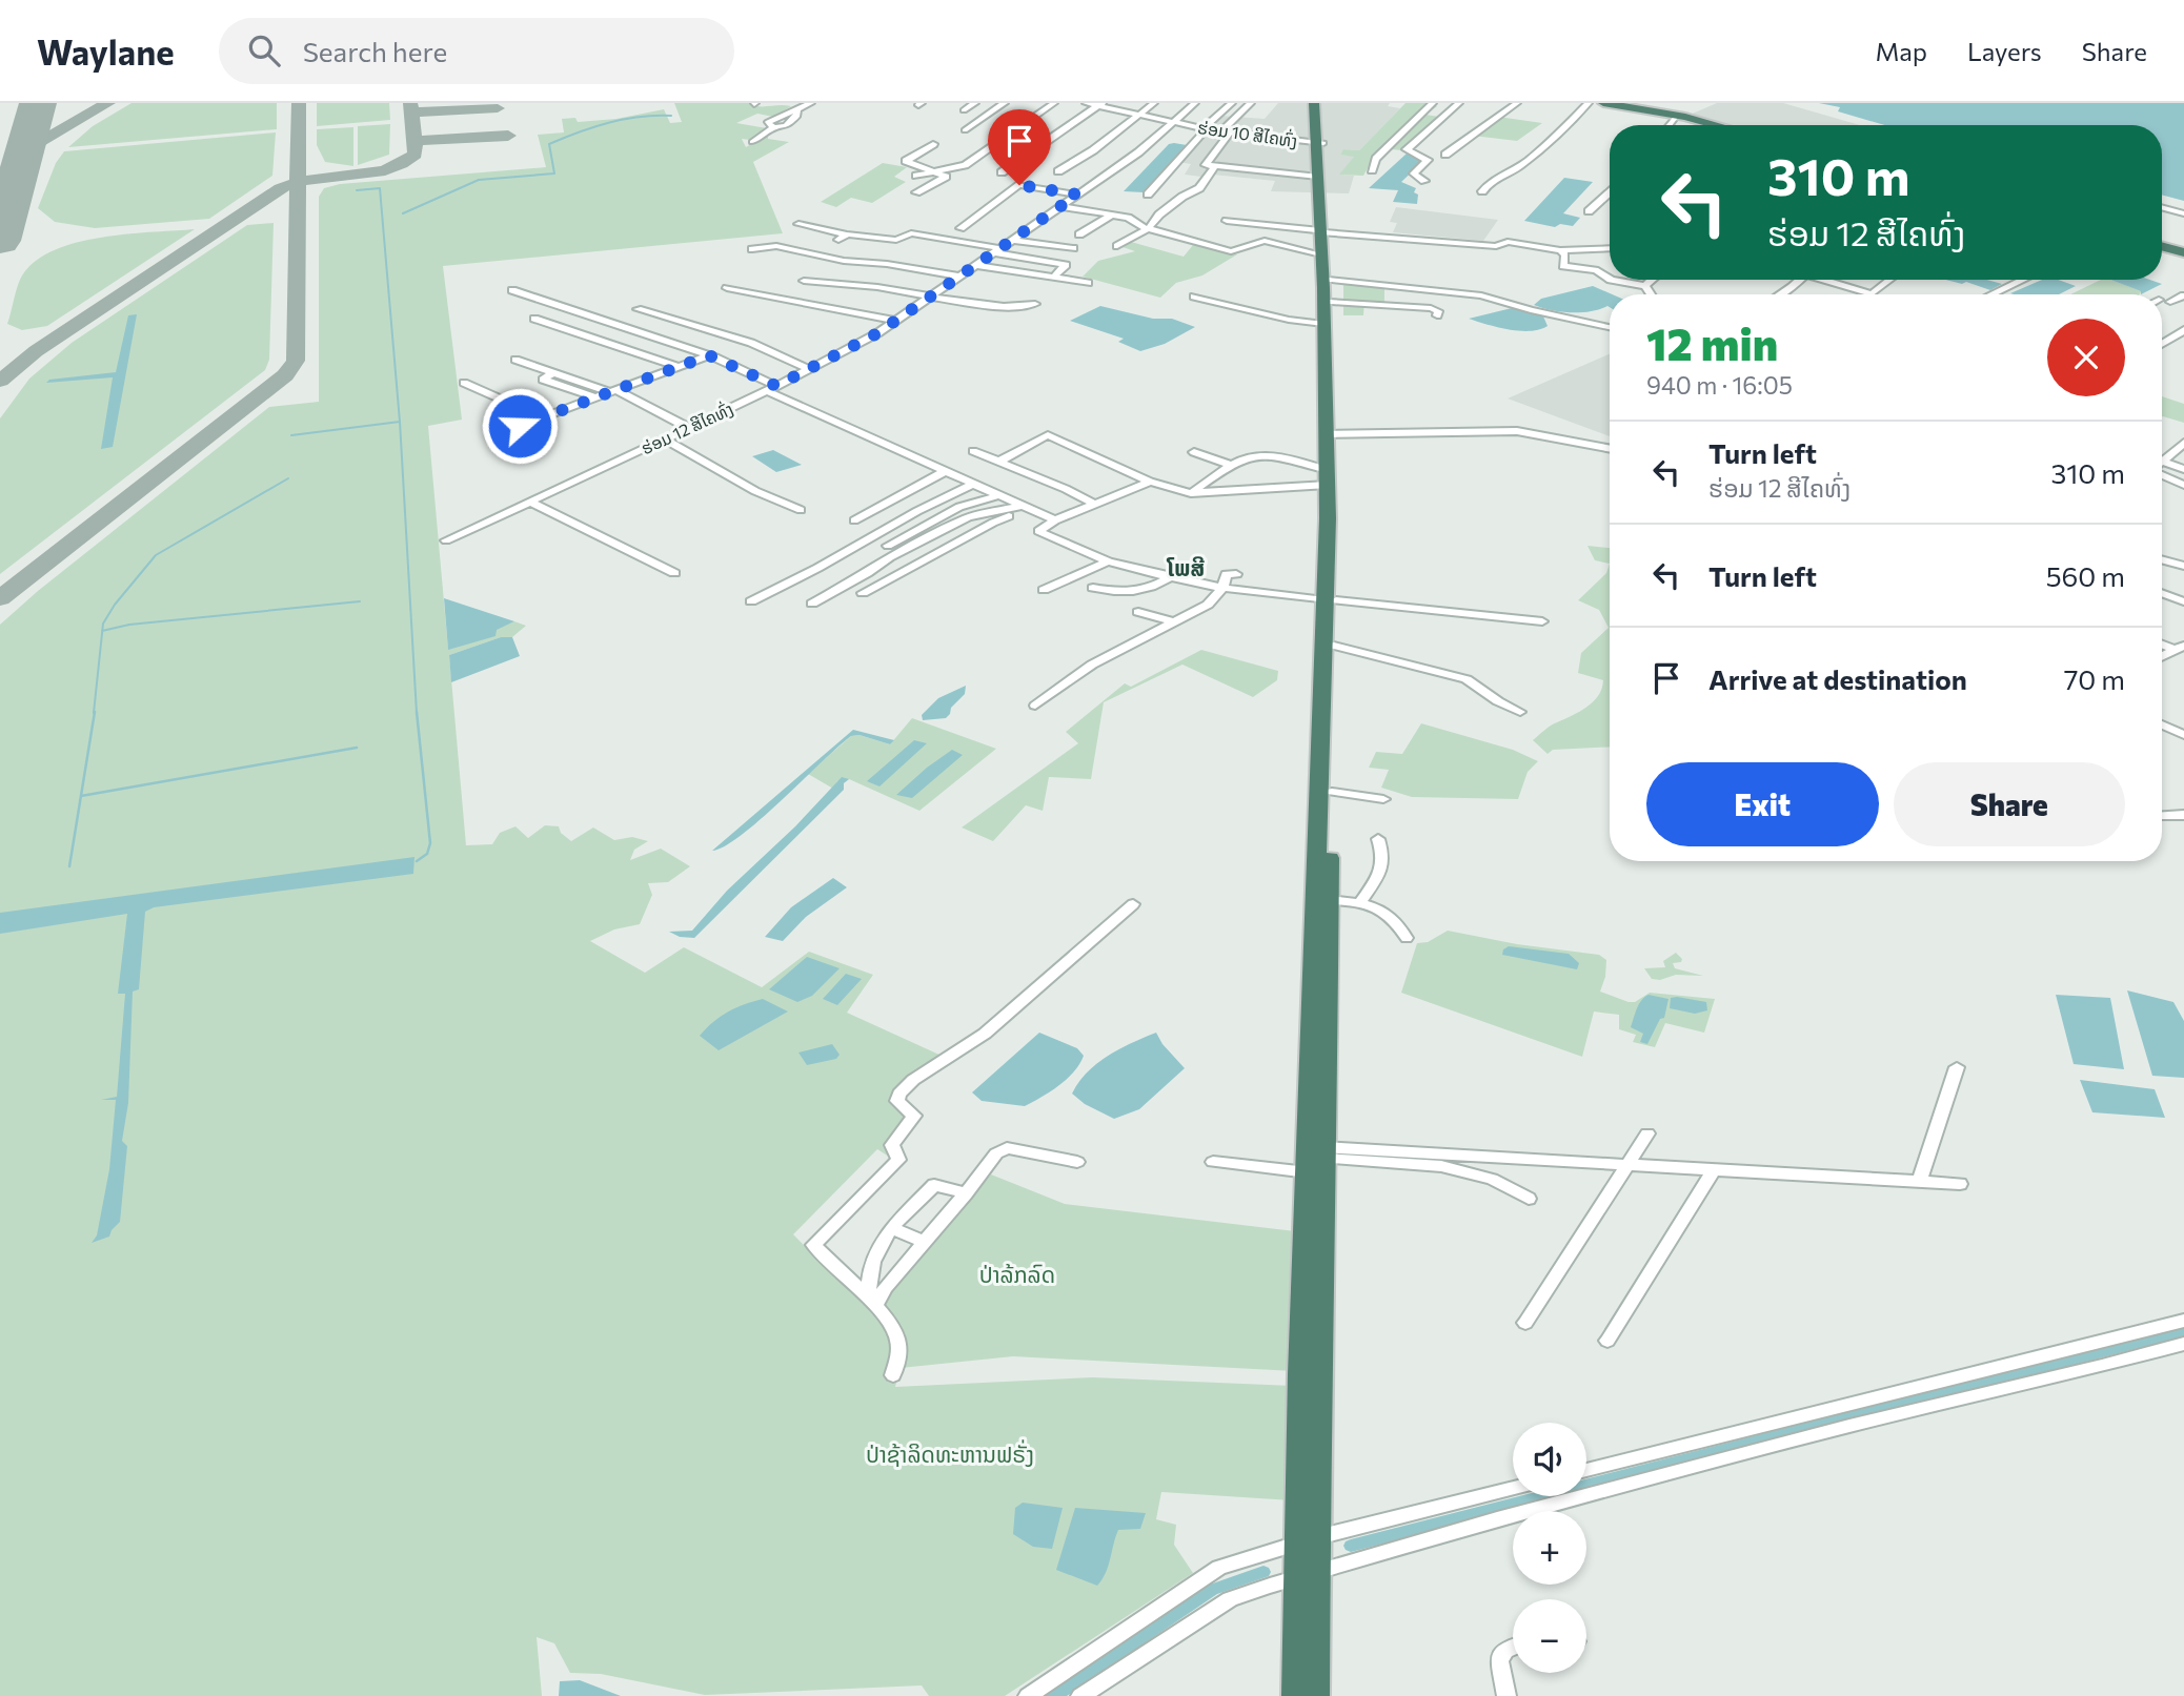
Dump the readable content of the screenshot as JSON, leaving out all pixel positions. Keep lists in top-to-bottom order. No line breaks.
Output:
{"streets":{"street":["ຮ່ອມ 10 ສີໄຄທົ່ງ","ຮ່ອມ 12 ສີໄຄທົ່ງ"]},"crossings":[["ຮ່ອມ 10 ສີໄຄທົ່ງ","ຮ່ອມ 12 ສີໄຄທົ່ງ"]],"districts":["ໂພສີ"],"parks":["ປ່າລ້ກລົດ","ປ່າຊ້າລິດທະຫານຟຣັ່ງ"],"page":{"header":"Waylane","search":"Search here","nav":["Map","Layers","Share"],"turn":["310 m","ຮ່ອມ 12 ສີໄຄທົ່ງ"],"heading":["12 min","940 m · 16:05"],"list":[{"name":"Turn left","note":"ຮ່ອມ 12 ສີໄຄທົ່ງ","value":"310 m"},{"name":"Turn left","value":"560 m"},{"name":"Arrive at destination","value":"70 m"}],"buttons":["Exit","Share"],"map_buttons":["+","−"]}}
